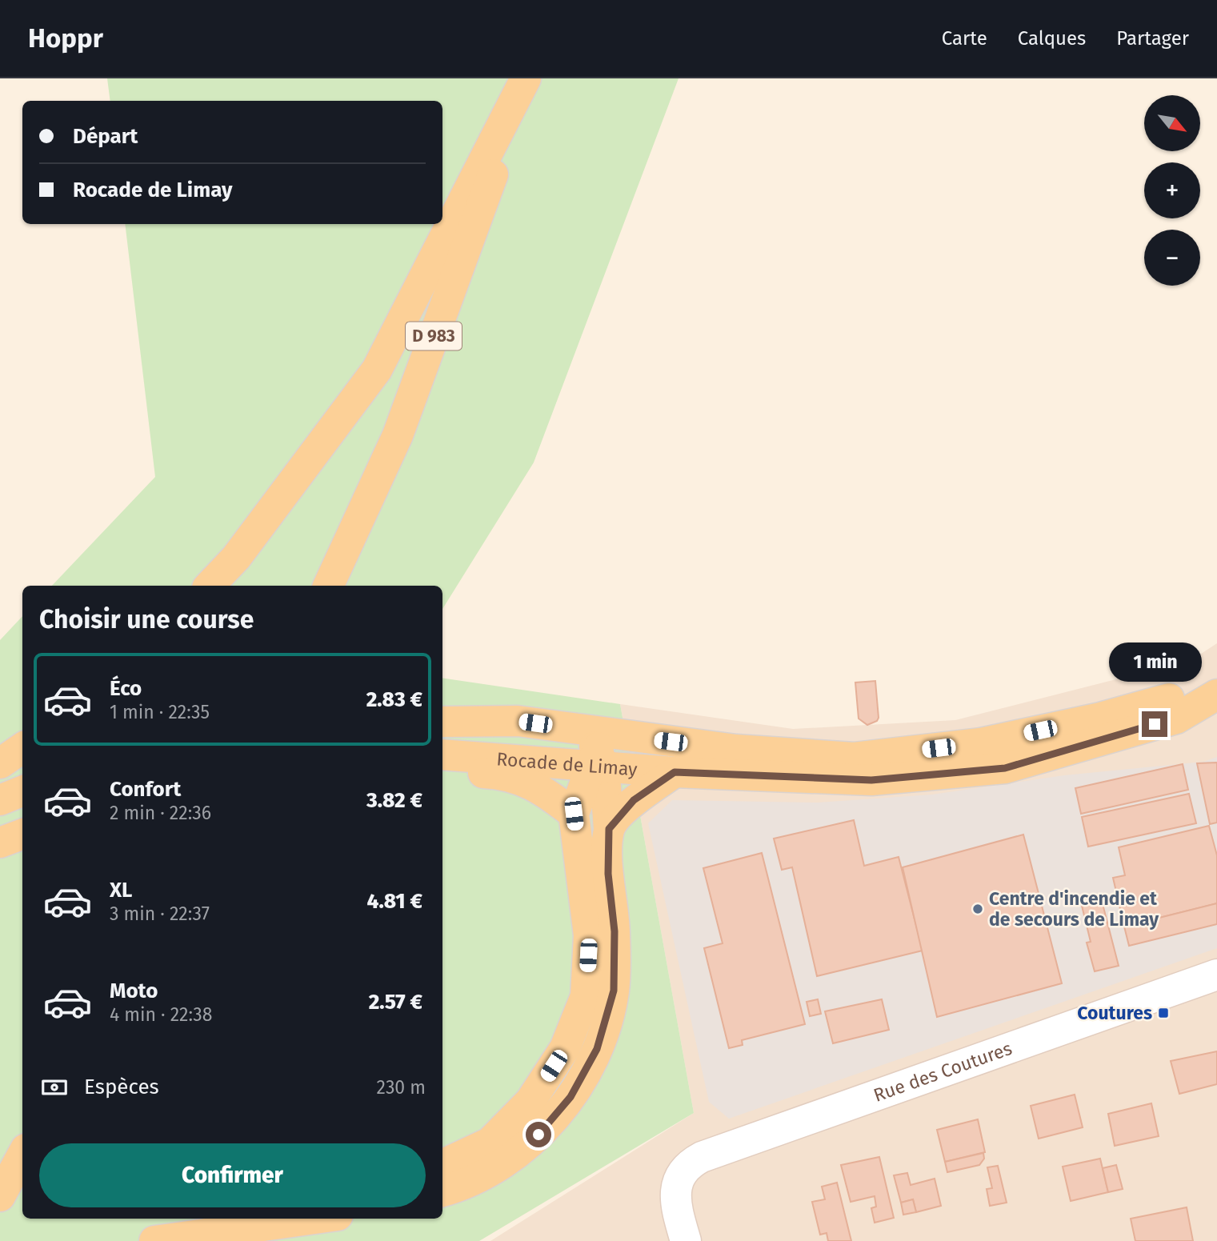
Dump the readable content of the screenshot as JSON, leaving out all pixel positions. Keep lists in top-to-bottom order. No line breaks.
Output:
{"streets":{"main road":["D 983","Rocade de Limay"],"street":["Rue des Coutures"]},"places":{"other":["Centre d'incendie et de secours de Limay"],"transit":["Coutures"]},"north":"bottom right","page":{"header":"Hoppr","nav":["Carte","Calques","Partager"],"map_buttons":["+","−"],"banner":["Départ","Rocade de Limay"],"heading":"Choisir une course","bubble":"1 min","list":[{"name":"Éco","note":"1 min · 22:35","value":"2.83 €"},{"name":"Confort","note":"2 min · 22:36","value":"3.82 €"},{"name":"XL","note":"3 min · 22:37","value":"4.81 €"},{"name":"Moto","note":"4 min · 22:38","value":"2.57 €"}],"pay":["Espèces","230 m"],"buttons":"Confirmer"}}
